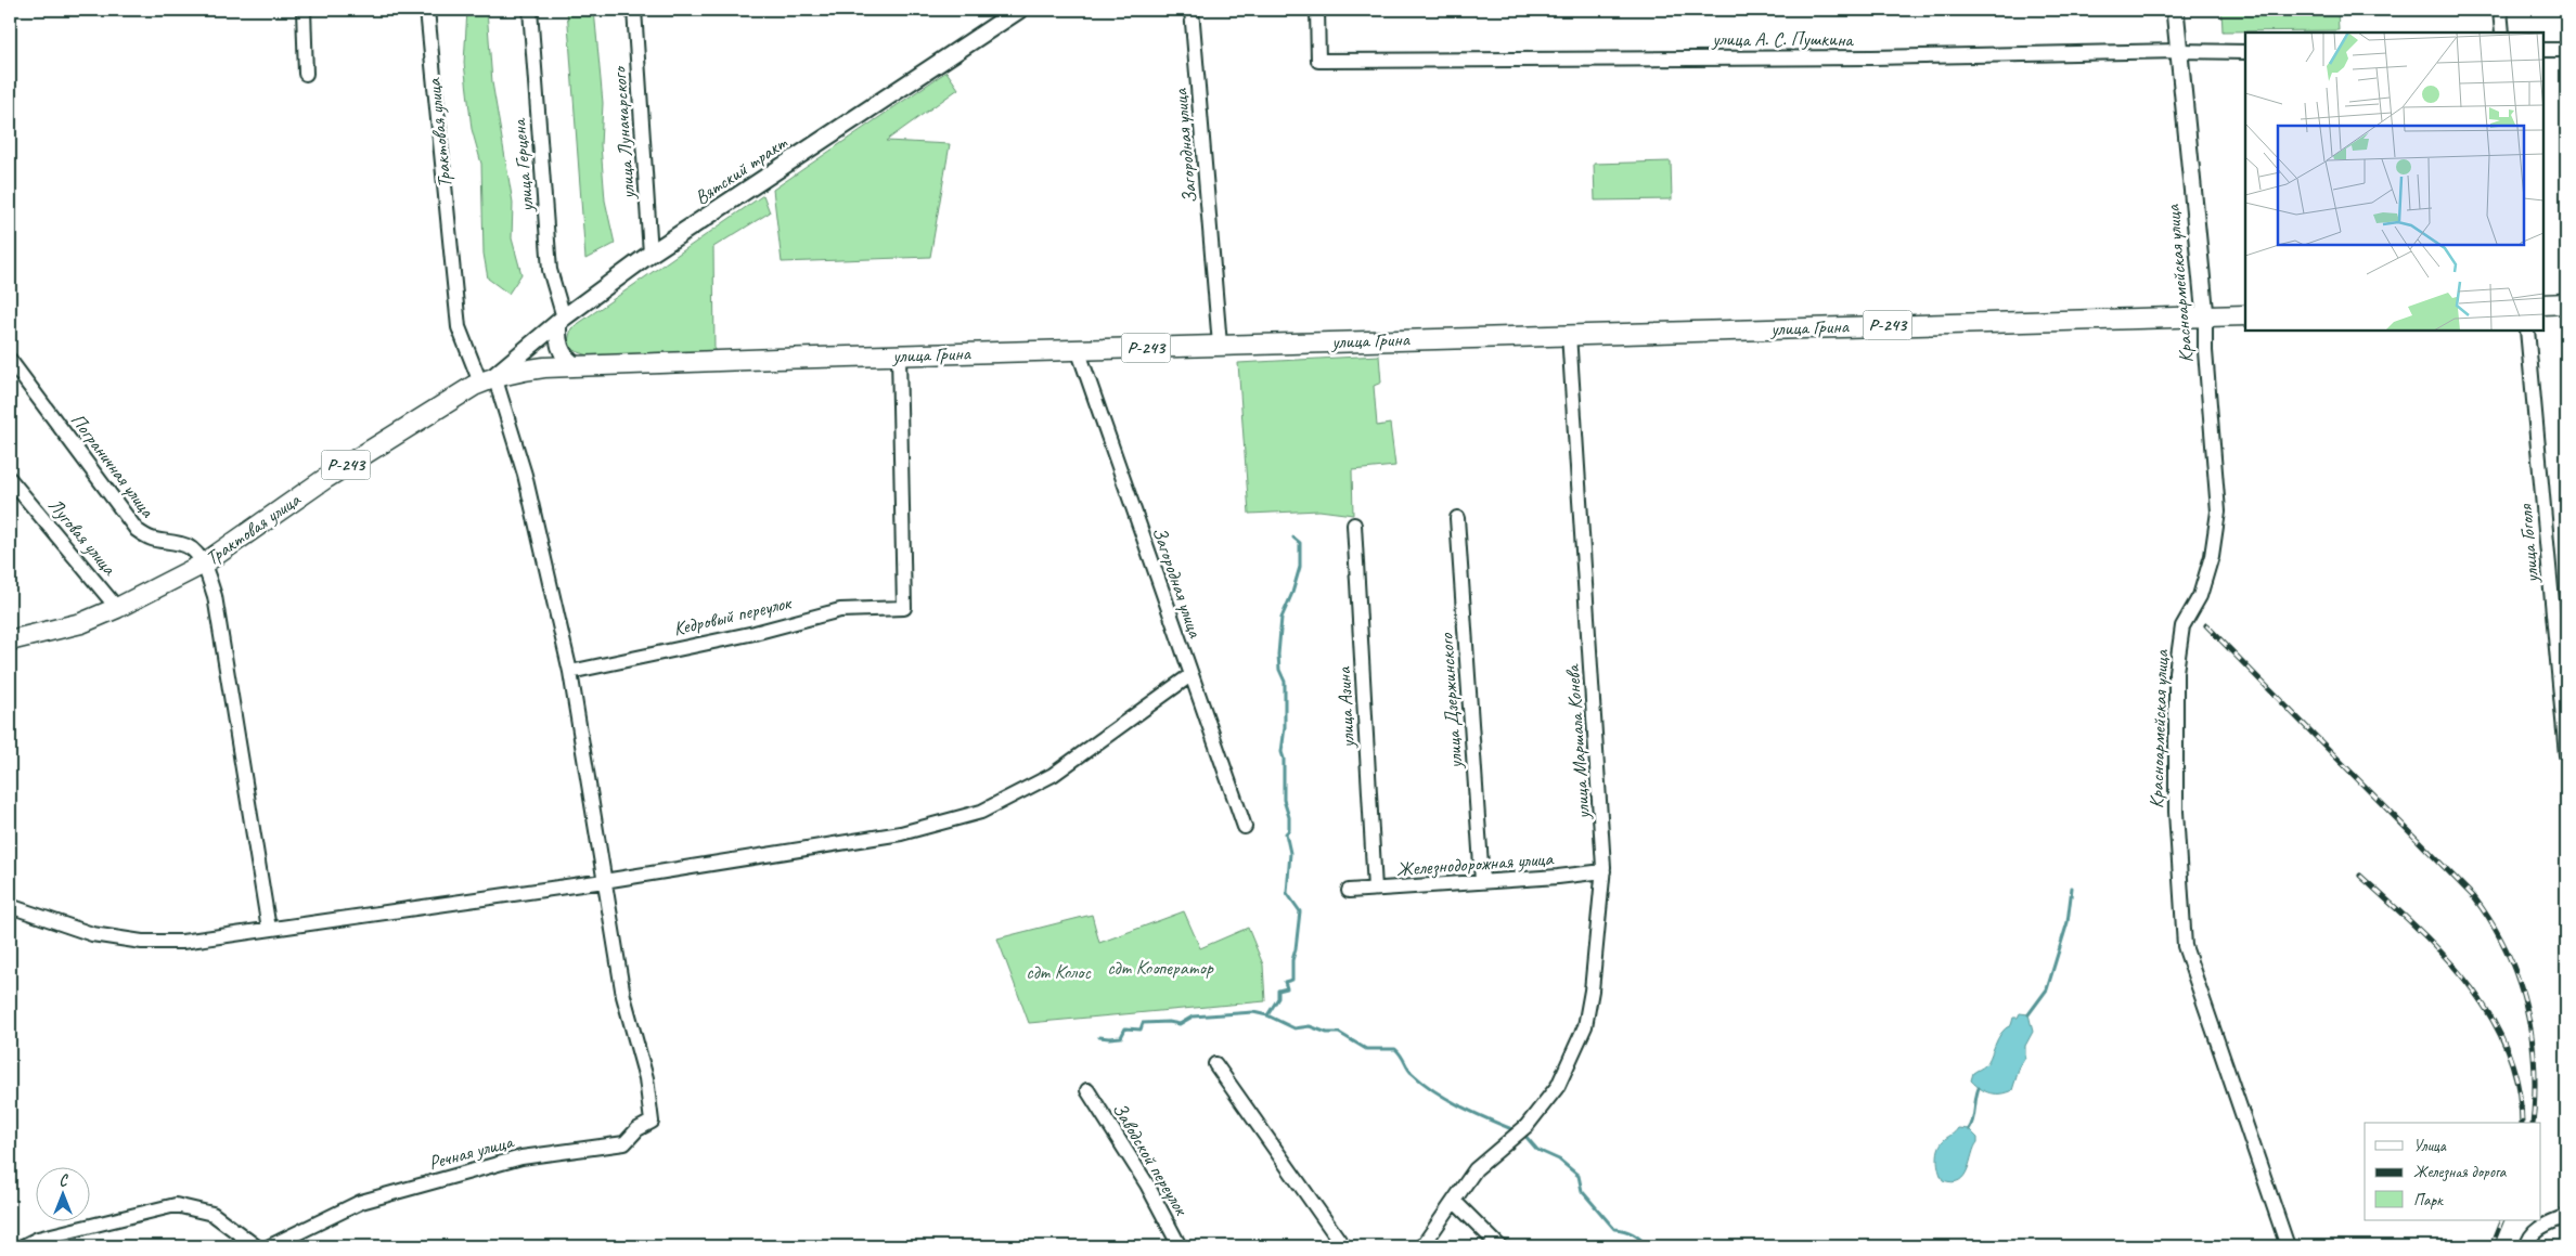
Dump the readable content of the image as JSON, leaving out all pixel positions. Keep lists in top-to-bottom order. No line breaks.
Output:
{"streets":{"highway":["Трактовая улица","Р-243","улица Грина"],"main road":["Вятский тракт","Красноармейская улица"],"street":["улица А. С. Пушкина","улица Луначарского","Загородная улица","улица Герцена","Пограничная улица","Луговая улица","улица Гоголя","Кедровый переулок","улица Дзержинского","улица Азина","улица Маршала Конева","Железнодорожная улица","Речная улица","Заводской переулок"]},"crossings":[["улица А. С. Пушкина","Красноармейская улица"],["Трактовая улица","Вятский тракт"],["Трактовая улица","улица Грина"],["Трактовая улица","Пограничная улица"],["Трактовая улица","Луговая улица"],["улица Луначарского","Вятский тракт"],["Загородная улица","улица Грина"],["улица Герцена","Вятский тракт"],["Вятский тракт","улица Грина"],["Красноармейская улица","улица Грина"],["улица Грина","Кедровый переулок"],["улица Грина","улица Маршала Конева"],["улица Дзержинского","Железнодорожная улица"],["улица Азина","Железнодорожная улица"],["улица Маршала Конева","Железнодорожная улица"]],"parks":["сдт Кооператор","сдт Колос"],"legend":["Улица","Железная дорога","Парк"],"north":"top"}
